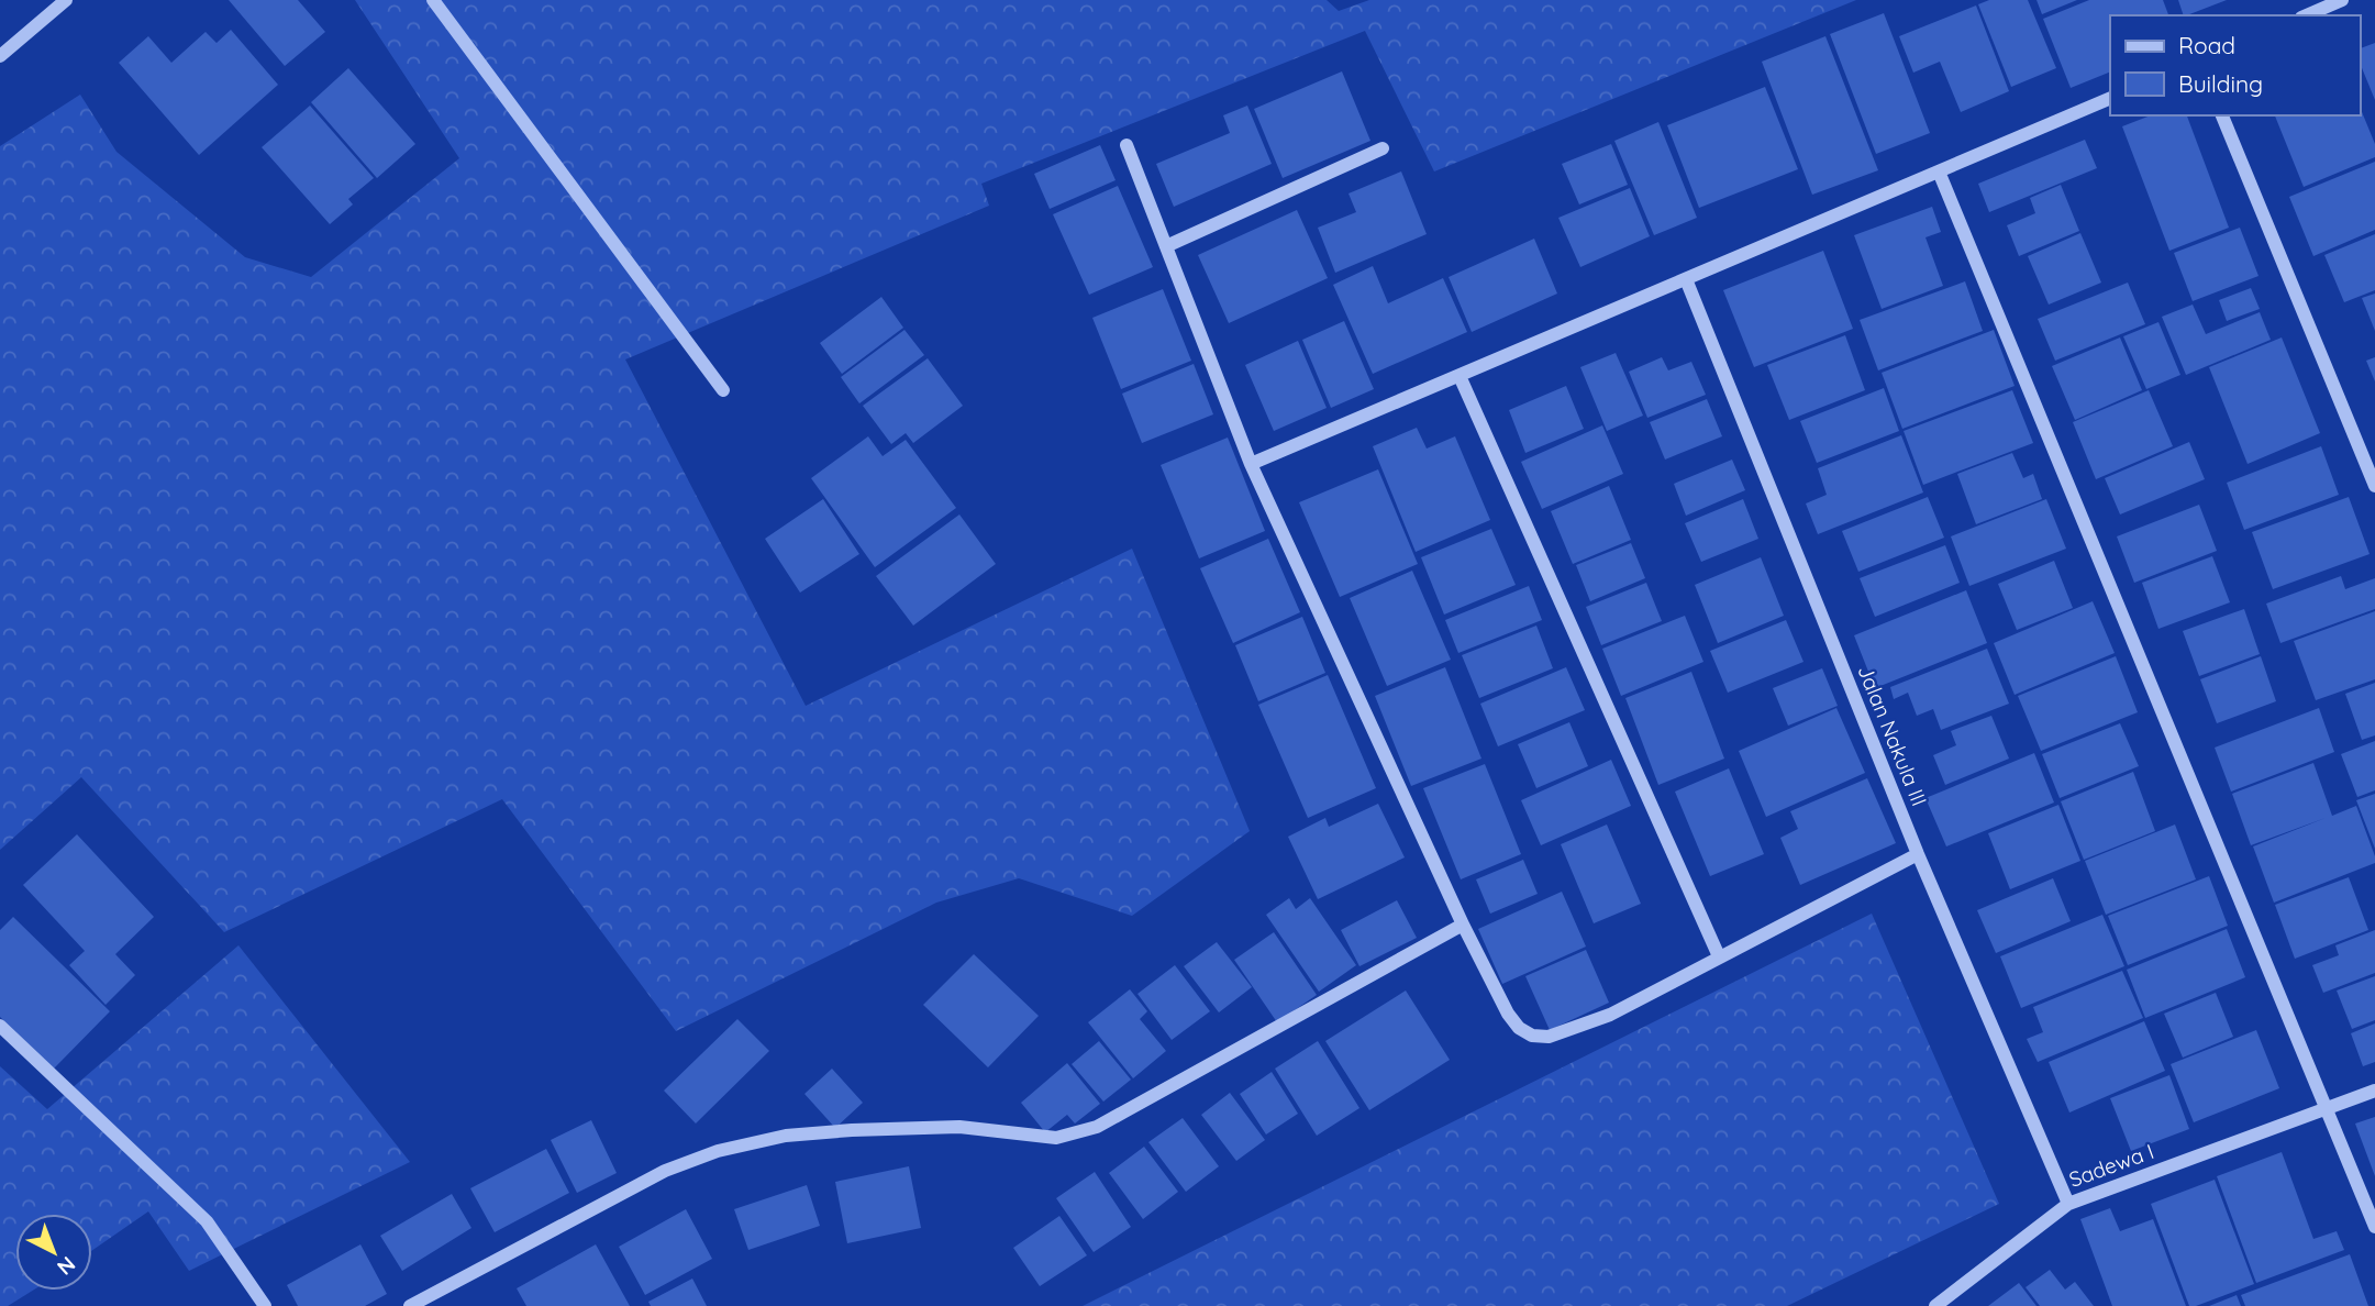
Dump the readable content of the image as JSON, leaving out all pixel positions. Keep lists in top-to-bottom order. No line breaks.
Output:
{"streets":{"street":["Jalan Nakula III","Sadewa I"]},"crossings":[["Jalan Nakula III","Sadewa I"]],"legend":["Road","Building"],"north":"bottom right"}
